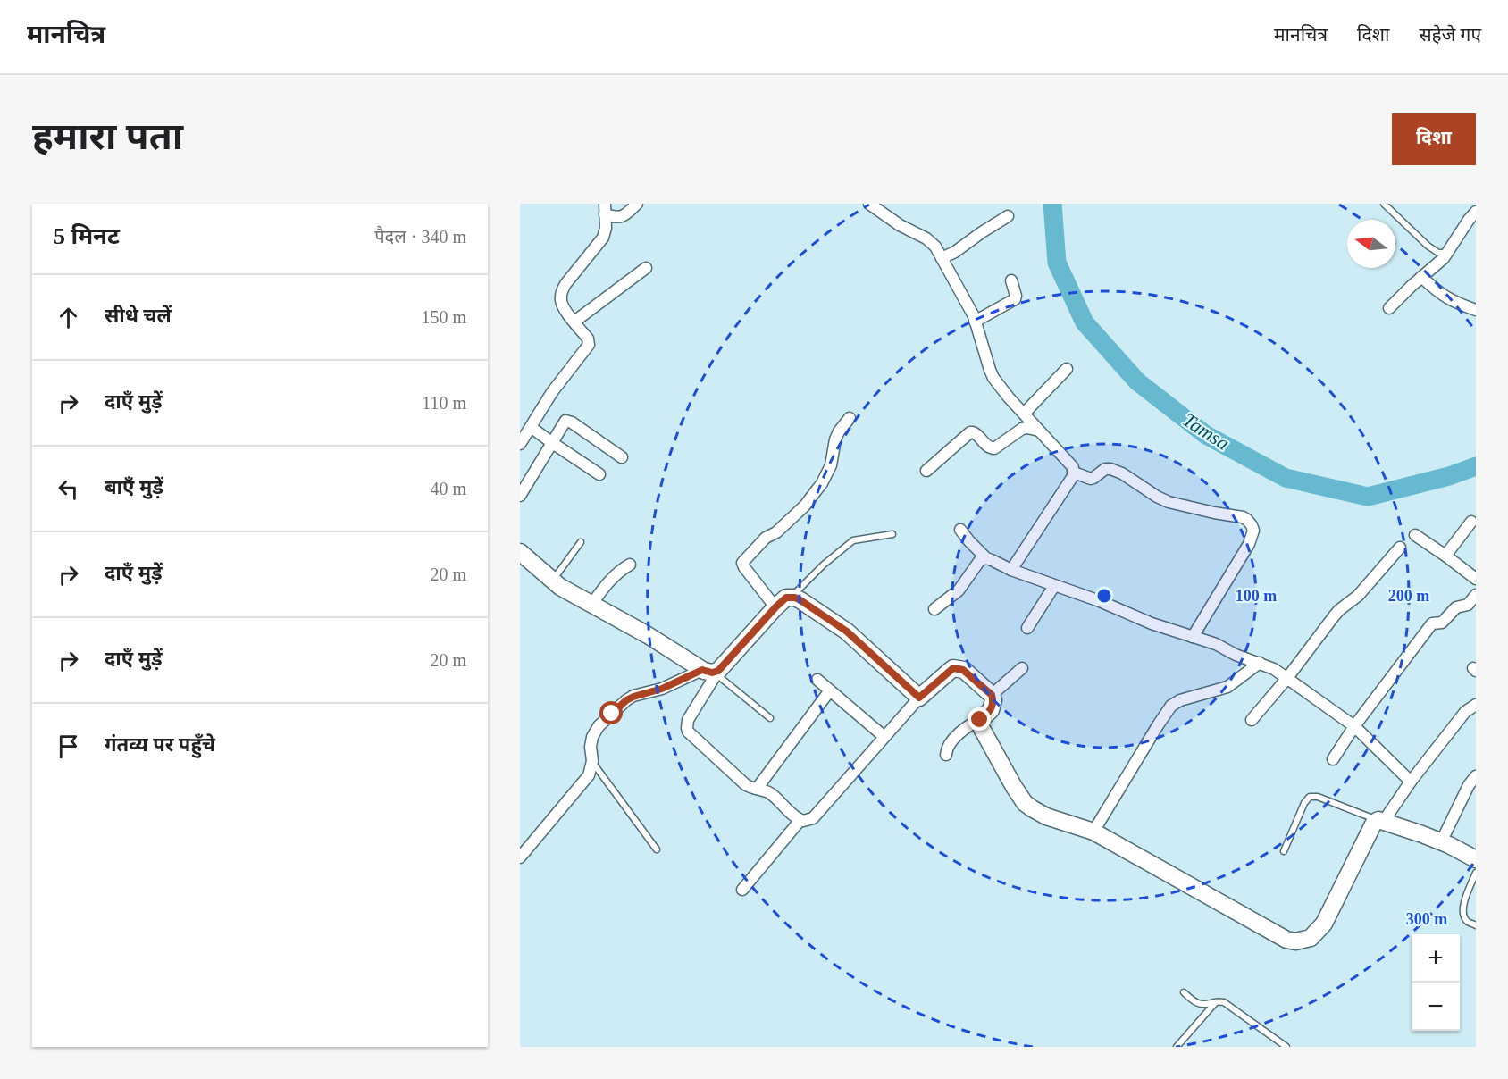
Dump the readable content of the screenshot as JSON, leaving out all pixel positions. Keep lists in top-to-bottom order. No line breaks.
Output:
{"water":["Tamsa"],"north":"left","page":{"header":"मानचित्र","nav":["मानचित्र","दिशा","सहेजे गए"],"buttons":"दिशा","title":"हमारा पता","heading":["5 मिनट","पैदल · 340 m"],"list":[["सीधे चलें","150 m"],["दाएँ मुड़ें","110 m"],["बाएँ मुड़ें","40 m"],["दाएँ मुड़ें","20 m"],["दाएँ मुड़ें","20 m"],"गंतव्य पर पहुँचे"],"map_buttons":["+","−"]},"rings":["100 m","200 m","300 m"]}
